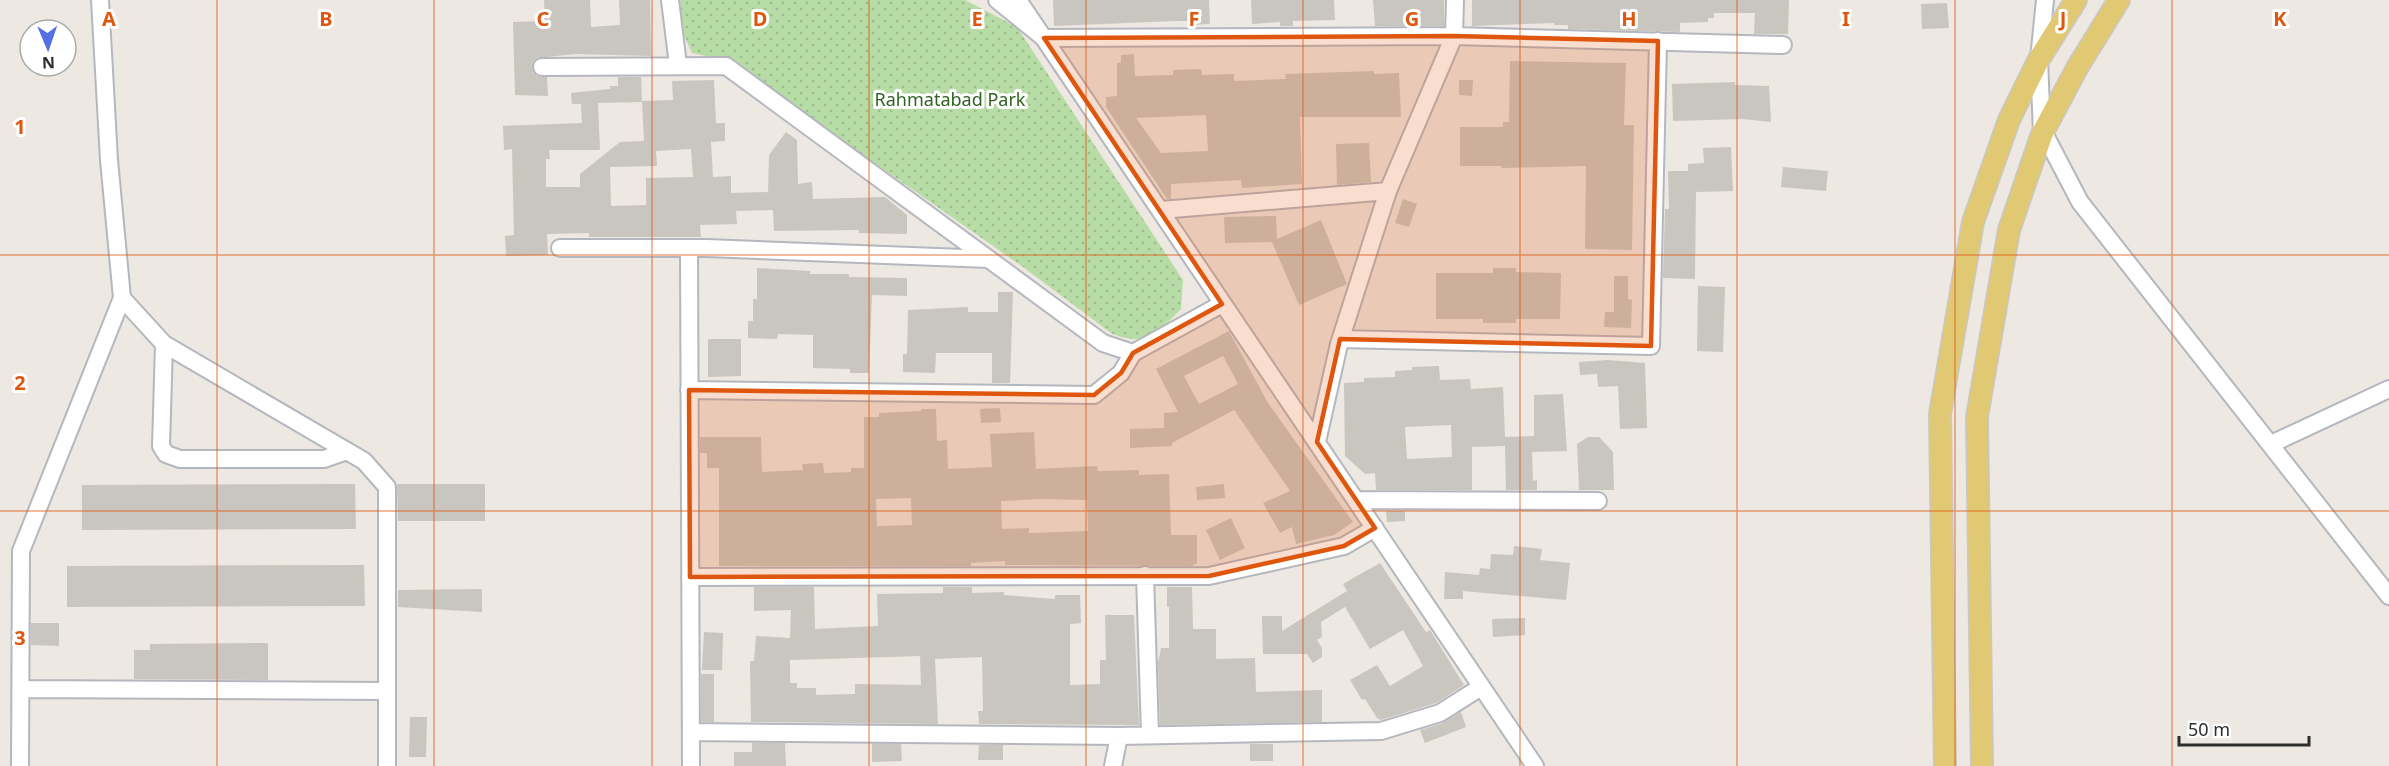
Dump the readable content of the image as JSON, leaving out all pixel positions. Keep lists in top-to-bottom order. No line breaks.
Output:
{"parks":["Rahmatabad Park"],"scale_bar":"50 m","north":"bottom","grid":{"columns":["A","B","C","D","E","F","G","H","I","J","K"],"rows":["1","2","3"]}}
